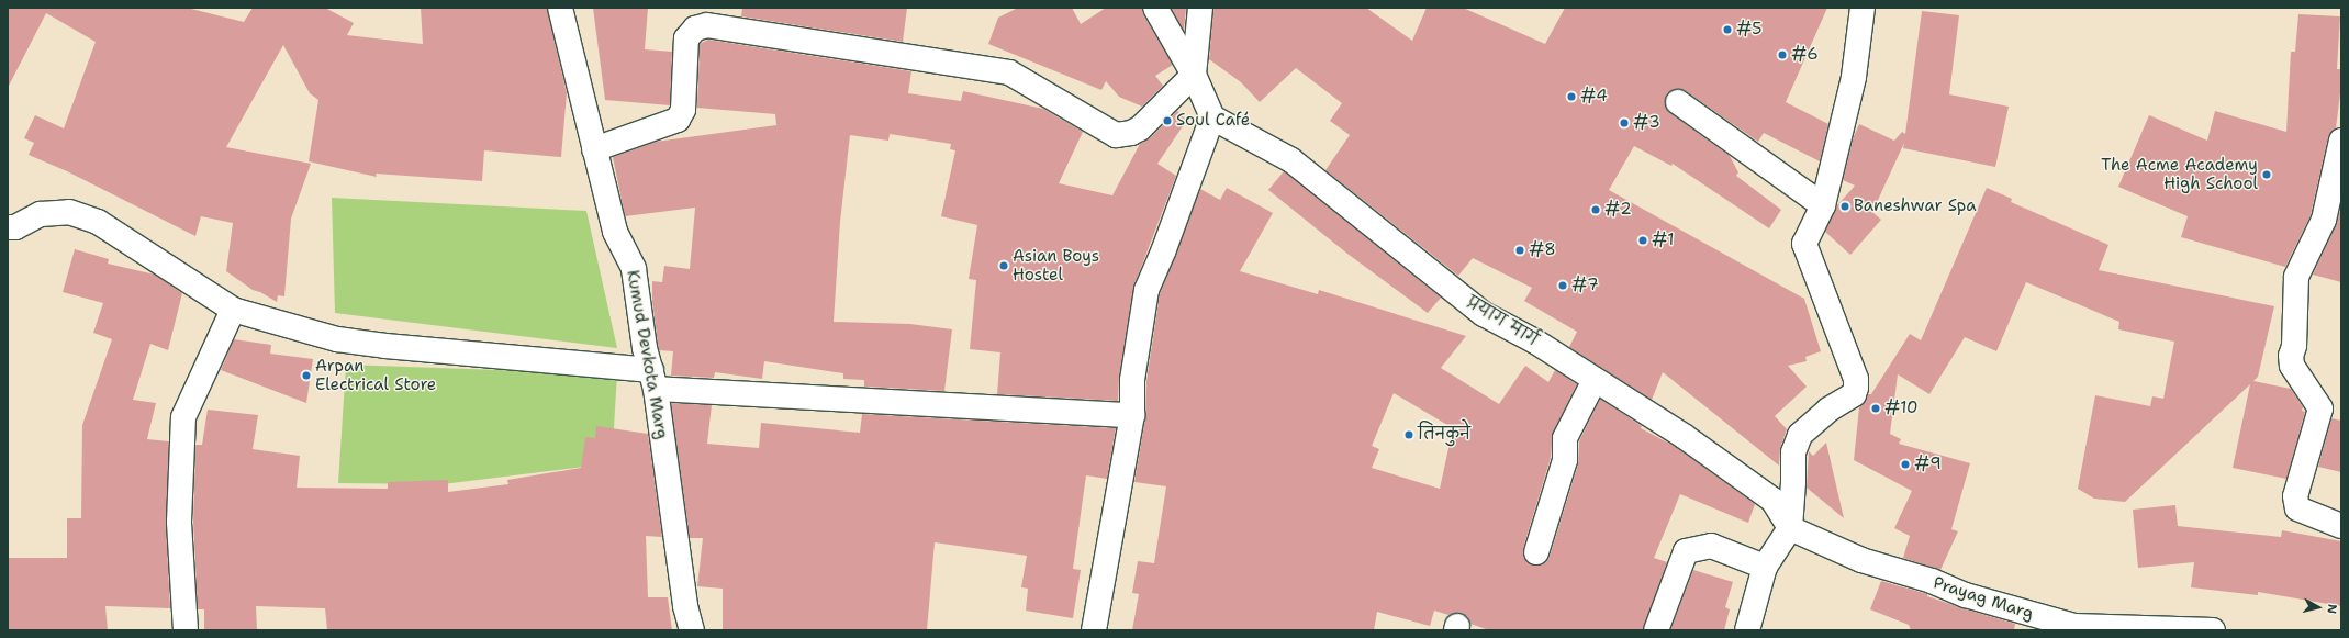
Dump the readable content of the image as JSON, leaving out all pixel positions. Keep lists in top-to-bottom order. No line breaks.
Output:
{"streets":{"street":["प्रयाग मार्ग","Kumud Devkota Marg","Prayag Marg"]},"crossings":[["प्रयाग मार्ग","Prayag Marg"]],"places":["#5","#6","#4","Soul Café","#3","The Acme Academy High School","Baneshwar Spa","#2","#1","#8","Asian Boys Hostel","#7","Arpan Electrical Store","#10","तिनकुने","#9"],"north":"right"}
